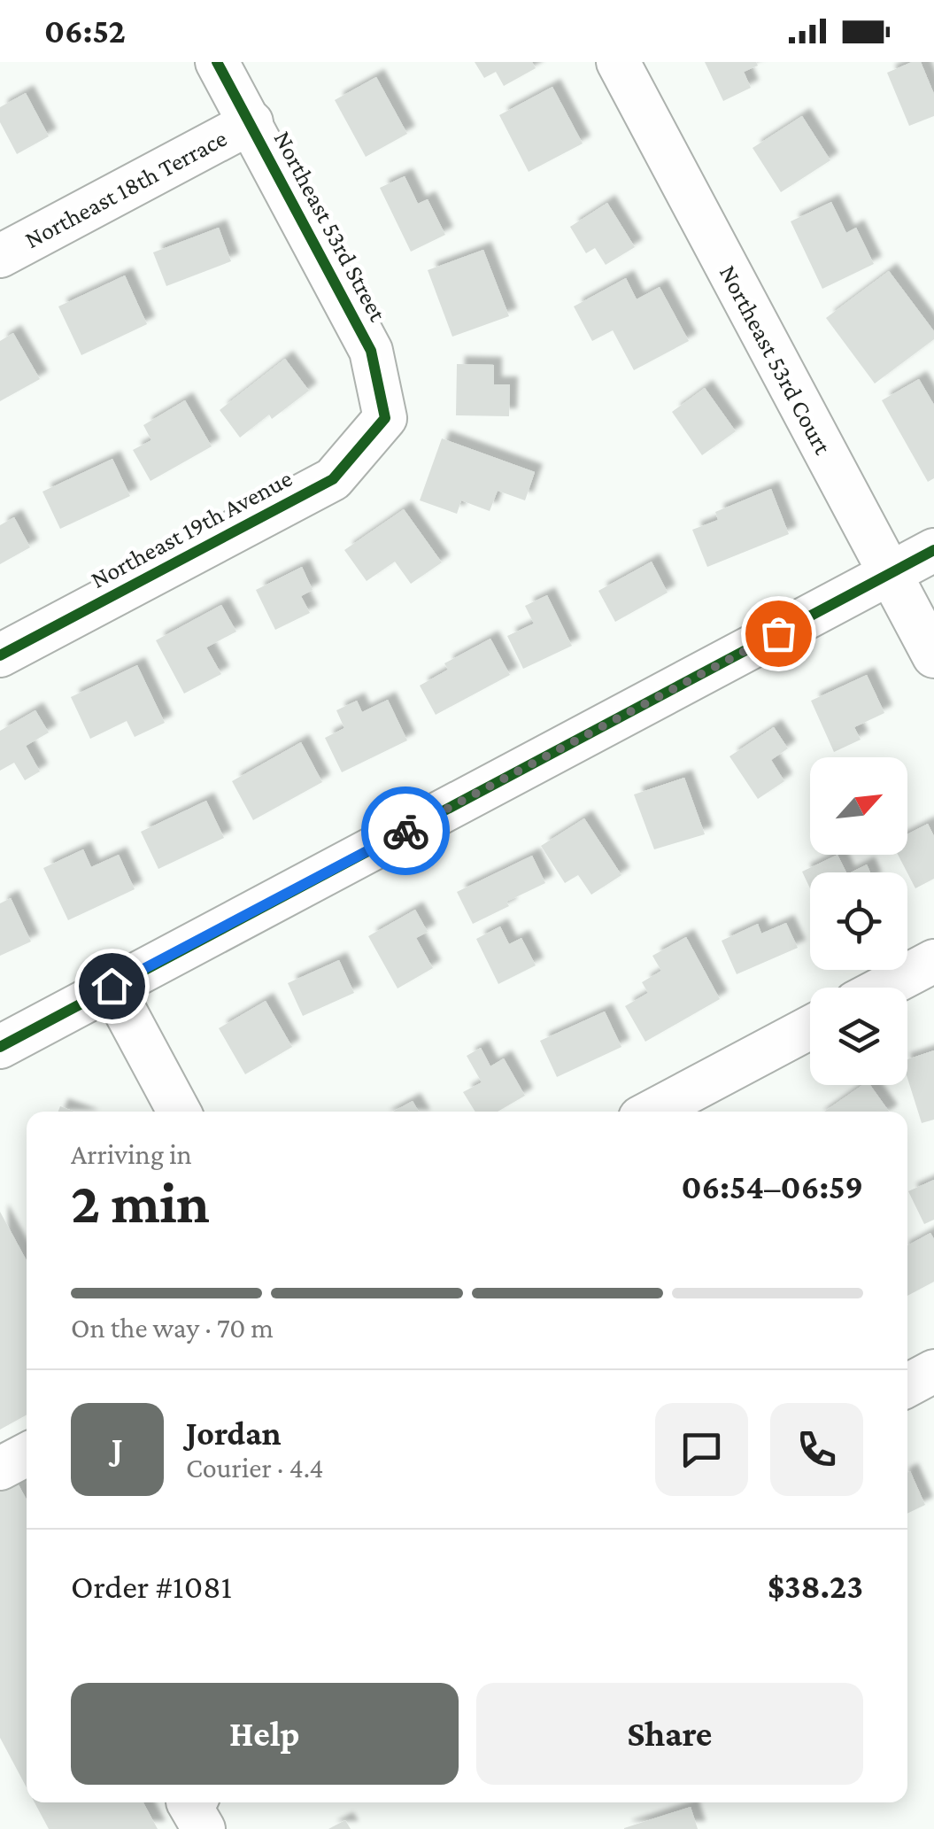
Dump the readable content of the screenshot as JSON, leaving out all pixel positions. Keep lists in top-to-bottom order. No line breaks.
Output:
{"streets":{"street":["Northeast 18th Terrace","Northeast 53rd Street","Northeast 53rd Court","Northeast 19th Avenue"]},"crossings":[["Northeast 18th Terrace","Northeast 53rd Street"],["Northeast 53rd Street","Northeast 19th Avenue"]],"north":"top right","page":{"status":"06:52","heading":["2 min","Arriving in","06:54–06:59"],"panel":["Jordan","Courier · 4.4","Order #1081","$38.23"],"bar":"On the way · 70 m","round":"J","buttons":["Help","Share"]}}
